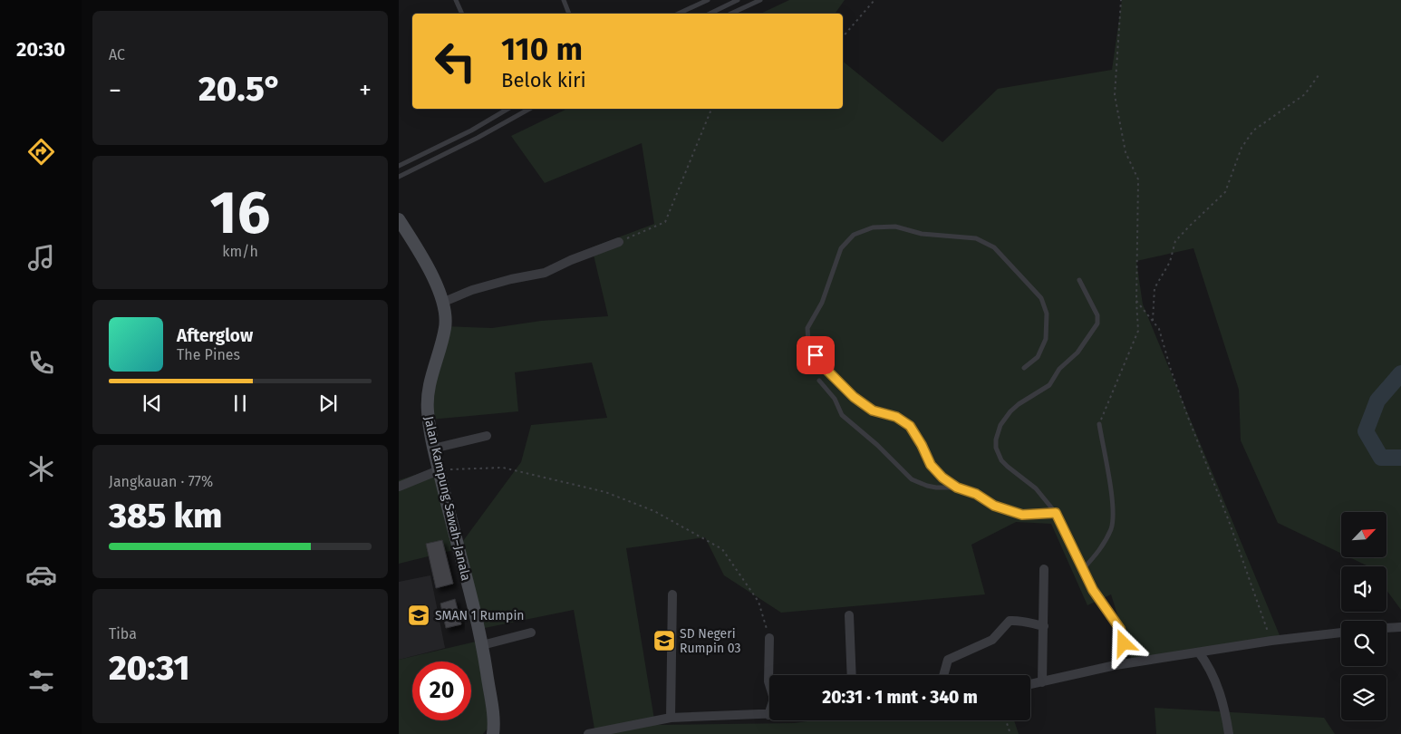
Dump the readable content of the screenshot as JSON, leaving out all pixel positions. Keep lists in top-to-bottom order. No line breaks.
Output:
{"streets":{"main road":["Jalan Kampung Sawah–Janala"]},"places":{"school or university":["SMAN 1 Rumpin","SD Negeri Rumpin 03"]},"north":"top right","page":{"tabs":"20:30","tile":["AC",["16","km/h"],["Jangkauan · 77%","385 km"],["Tiba","20:31"]],"turn":["110 m","Belok kiri"],"heat":["−","20.5°","+"],"song":["Afterglow","The Pines"],"limit":"20","trip":"20:31 · 1 mnt · 340 m"}}
